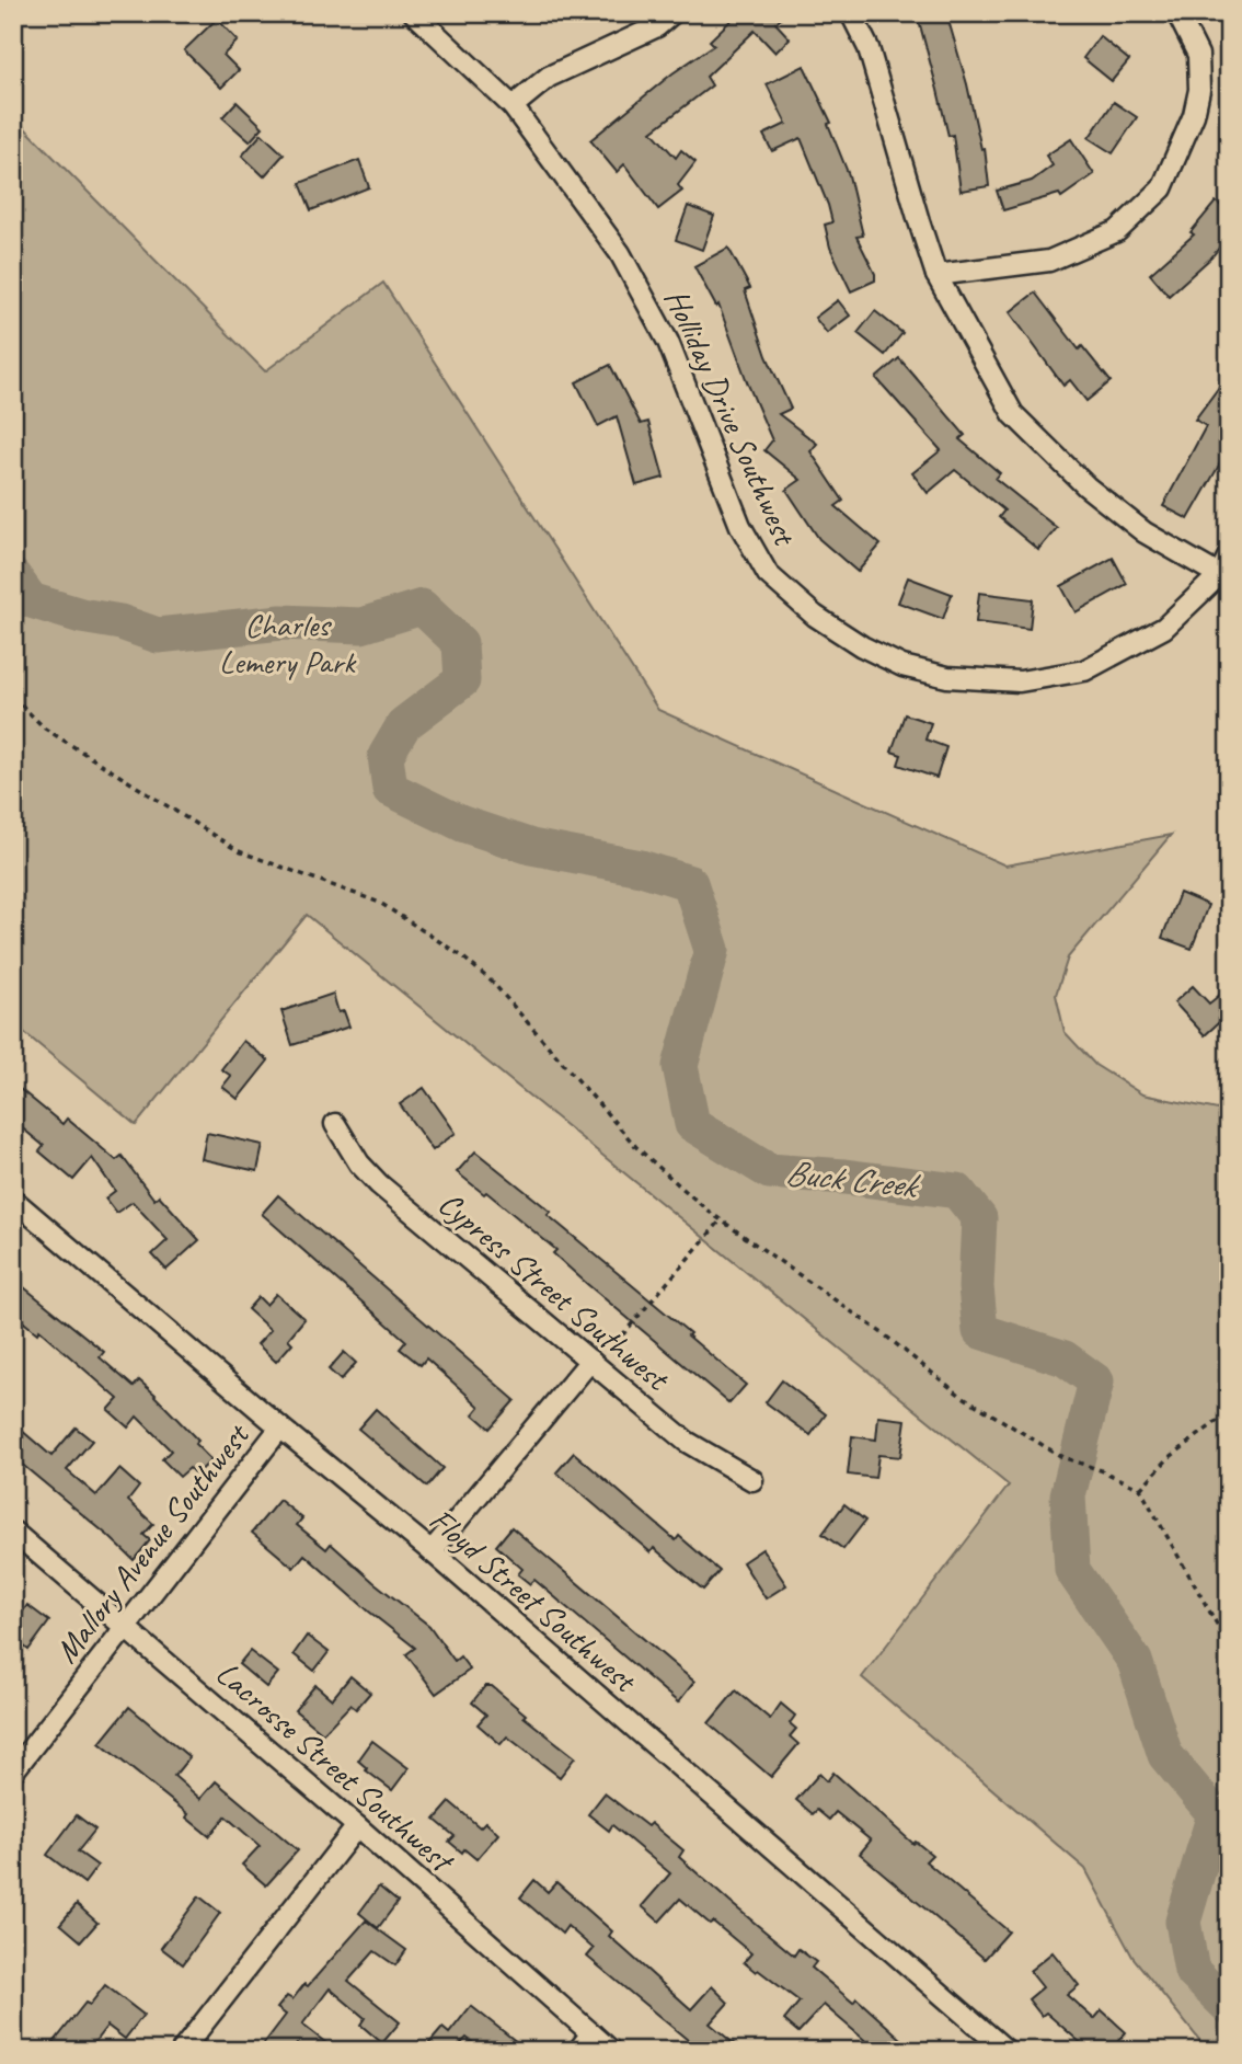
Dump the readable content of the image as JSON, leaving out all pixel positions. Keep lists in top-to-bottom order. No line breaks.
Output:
{"streets":{"street":["Holliday Drive Southwest","Cypress Street Southwest","Mallory Avenue Southwest","Floyd Street Southwest","Lacrosse Street Southwest"]},"crossings":[["Mallory Avenue Southwest","Floyd Street Southwest"],["Mallory Avenue Southwest","Lacrosse Street Southwest"]],"water":["Buck Creek"],"parks":["Charles Lemery Park"]}
